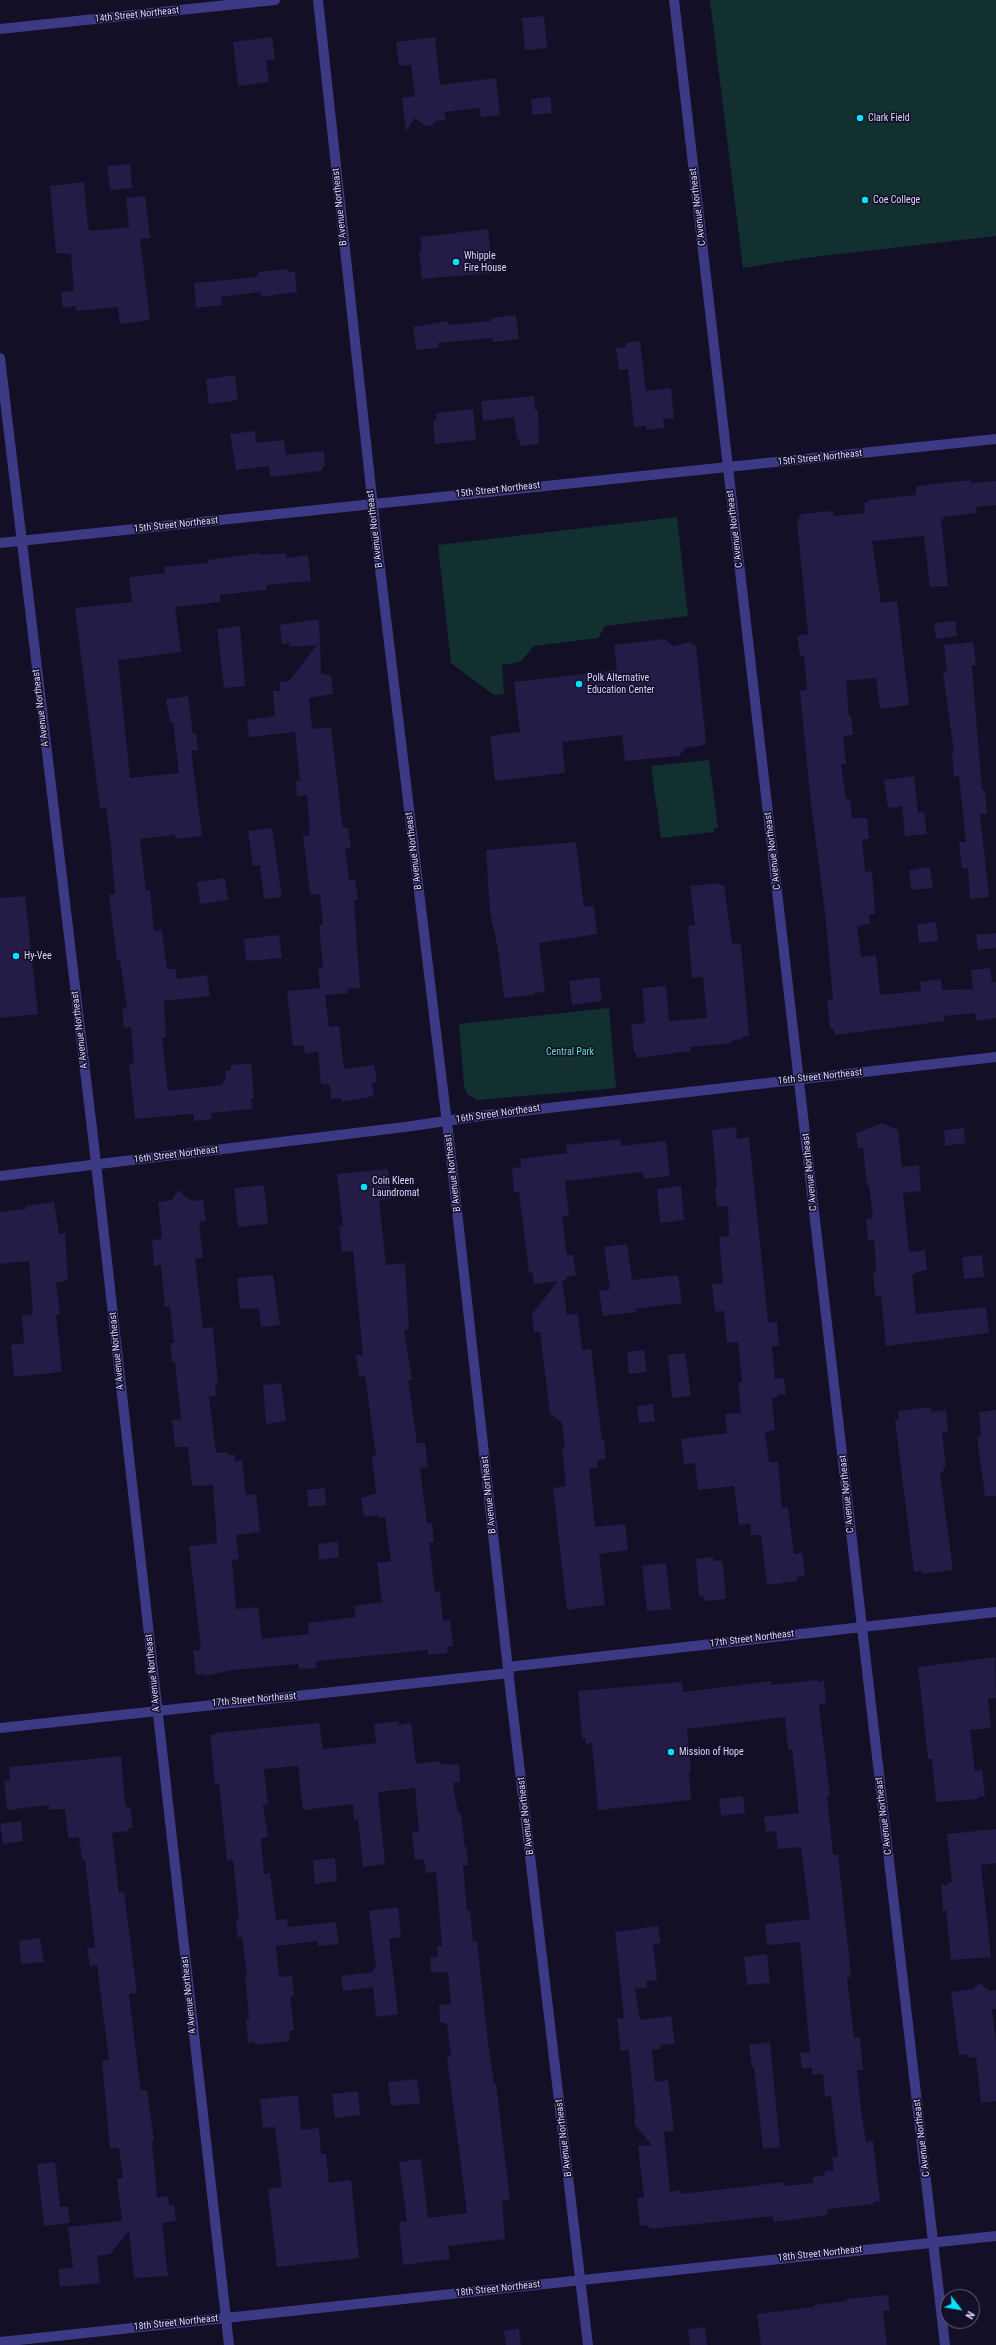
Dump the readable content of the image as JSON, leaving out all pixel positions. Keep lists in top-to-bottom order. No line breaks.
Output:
{"streets":{"street":["14th Street Northeast","B Avenue Northeast","C Avenue Northeast","15th Street Northeast","A Avenue Northeast","16th Street Northeast","17th Street Northeast","18th Street Northeast"]},"crossings":[["B Avenue Northeast","15th Street Northeast"],["B Avenue Northeast","16th Street Northeast"],["B Avenue Northeast","17th Street Northeast"],["B Avenue Northeast","18th Street Northeast"],["C Avenue Northeast","15th Street Northeast"],["C Avenue Northeast","16th Street Northeast"],["C Avenue Northeast","17th Street Northeast"],["C Avenue Northeast","18th Street Northeast"],["15th Street Northeast","A Avenue Northeast"],["A Avenue Northeast","16th Street Northeast"],["A Avenue Northeast","17th Street Northeast"],["A Avenue Northeast","18th Street Northeast"]],"parks":["Central Park"],"places":["Clark Field","Coe College","Whipple Fire House","Polk Alternative Education Center","Hy-Vee","Coin Kleen Laundromat","Mission of Hope"],"north":"bottom right"}
